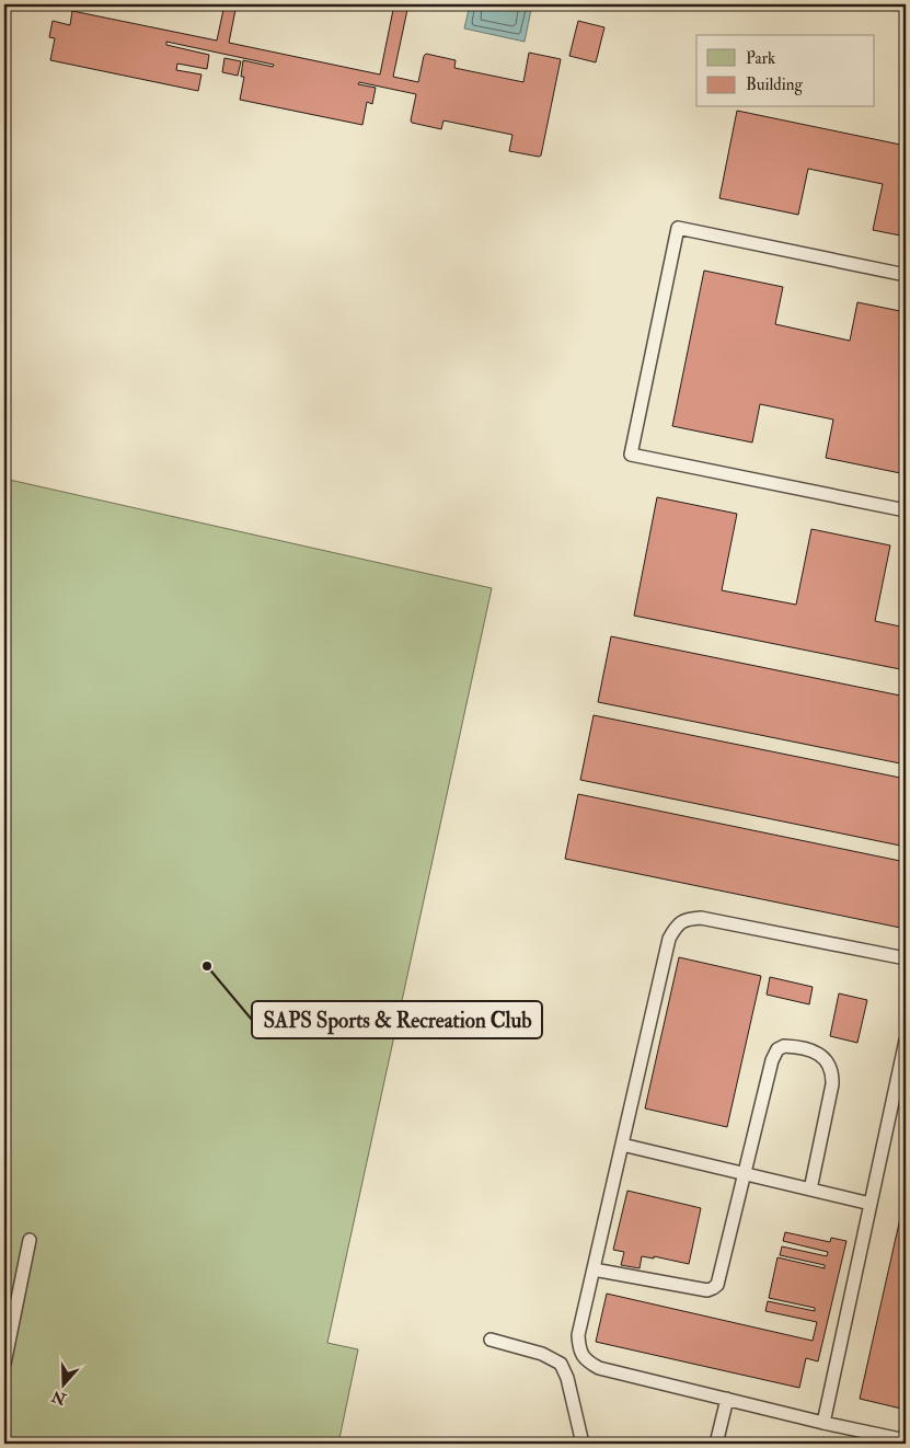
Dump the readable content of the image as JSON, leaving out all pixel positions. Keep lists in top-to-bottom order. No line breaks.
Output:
{"places":["SAPS Sports & Recreation Club"],"legend":["Park","Building"],"north":"bottom"}
